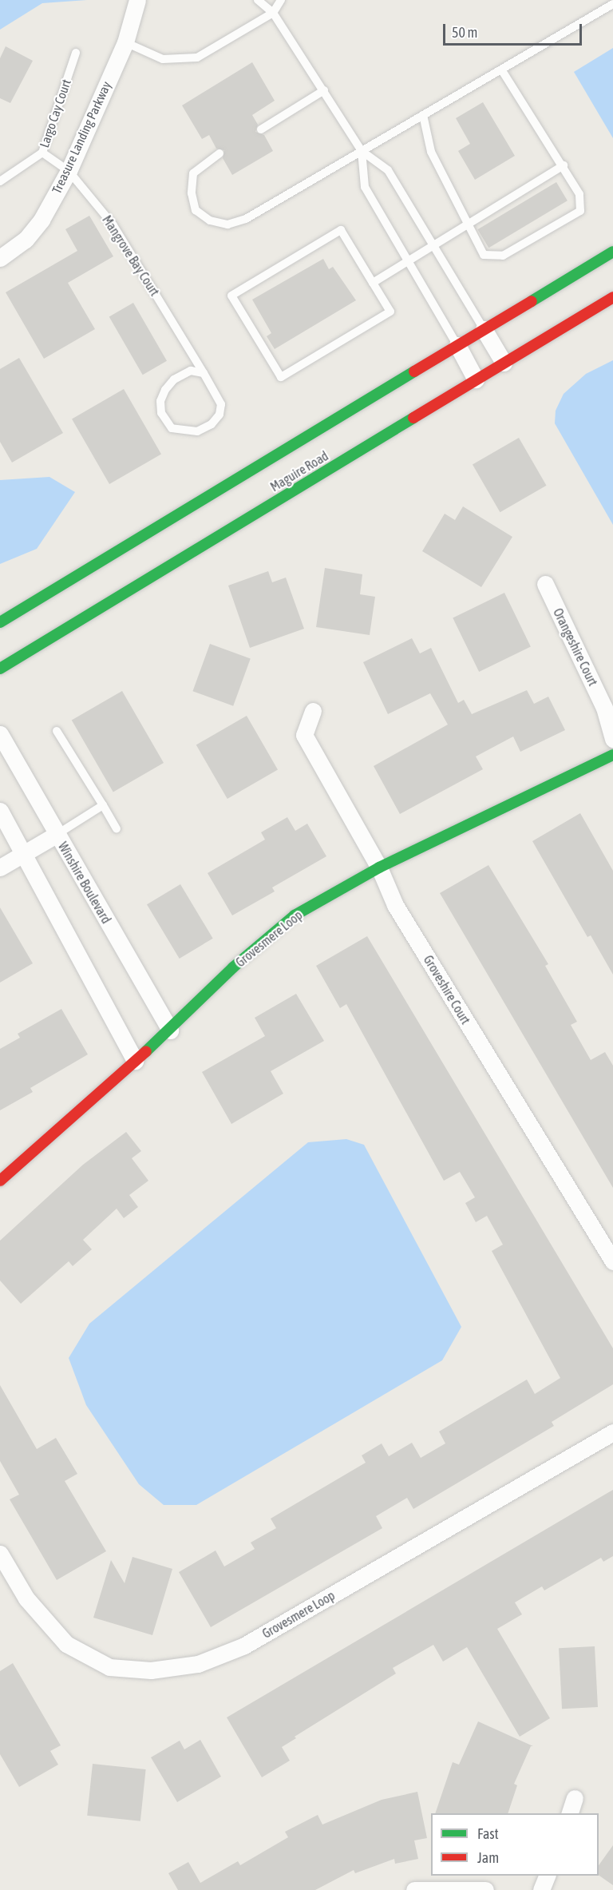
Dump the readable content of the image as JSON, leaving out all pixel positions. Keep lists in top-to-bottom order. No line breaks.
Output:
{"streets":{"main road":["Maguire Road","Grovesmere Loop"],"street":["Treasure Landing Parkway","Orangeshire Court","Winshire Boulevard","Groveshire Court"],"lane":["Largo Cay Court","Mangrove Bay Court"]},"crossings":[["Largo Cay Court","Mangrove Bay Court"],["Treasure Landing Parkway","Mangrove Bay Court"],["Winshire Boulevard","Grovesmere Loop"],["Grovesmere Loop","Groveshire Court"]],"legend":["Fast","Jam"],"scale_bar":"50 m"}
